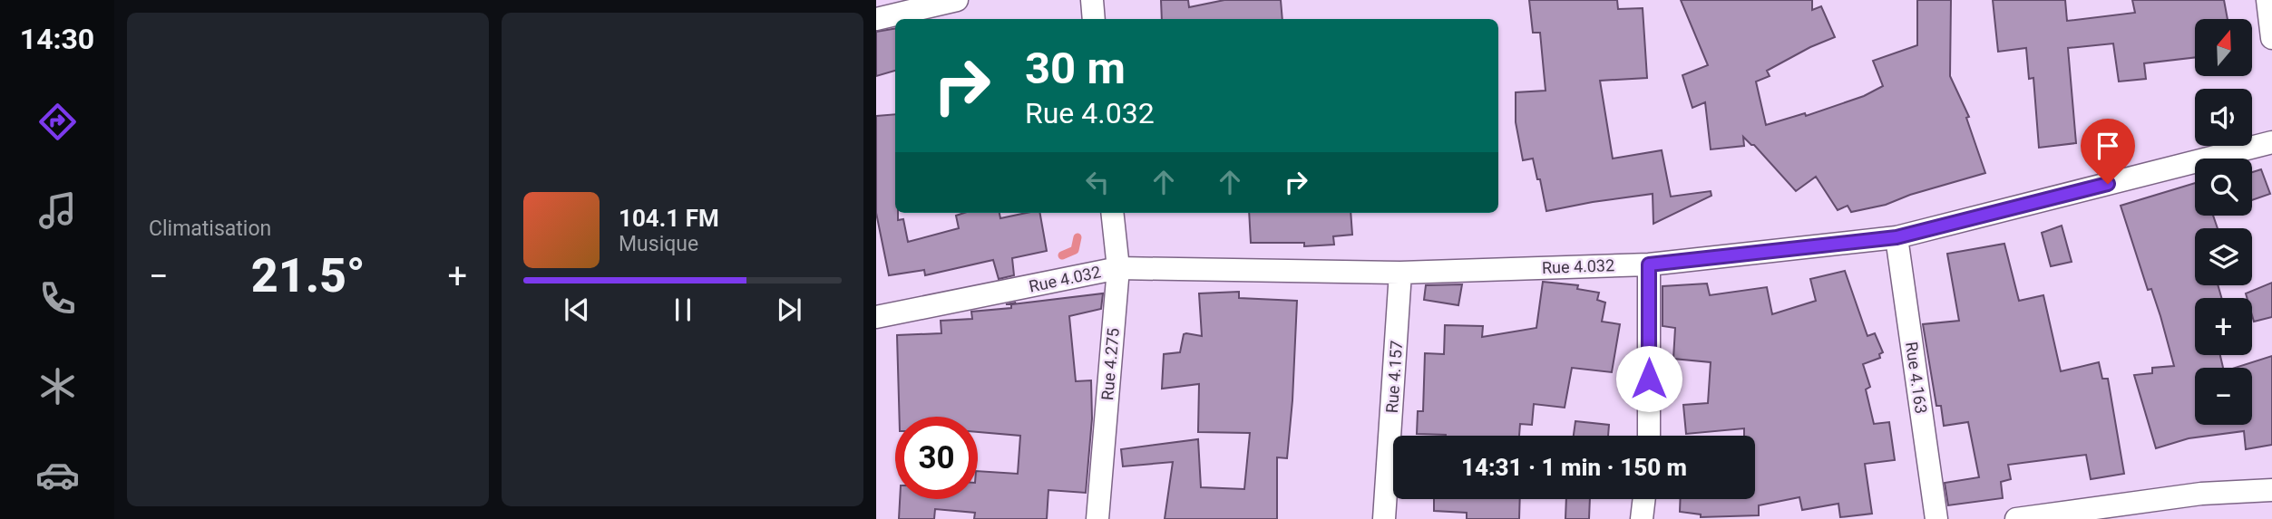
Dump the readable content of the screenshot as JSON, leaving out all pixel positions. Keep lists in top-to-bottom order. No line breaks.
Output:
{"streets":{"street":["Rue 4.032","Rue 4.275","Rue 4.157","Rue 4.163"]},"crossings":[["Rue 4.032","Rue 4.275"],["Rue 4.032","Rue 4.157"],["Rue 4.032","Rue 4.163"]],"north":"top","page":{"tabs":"14:30","tile":"Climatisation","map_buttons":["+","−"],"turn":["30 m","Rue 4.032"],"song":["104.1 FM","Musique"],"heat":["−","21.5°","+"],"limit":"30","trip":"14:31 · 1 min · 150 m"}}
